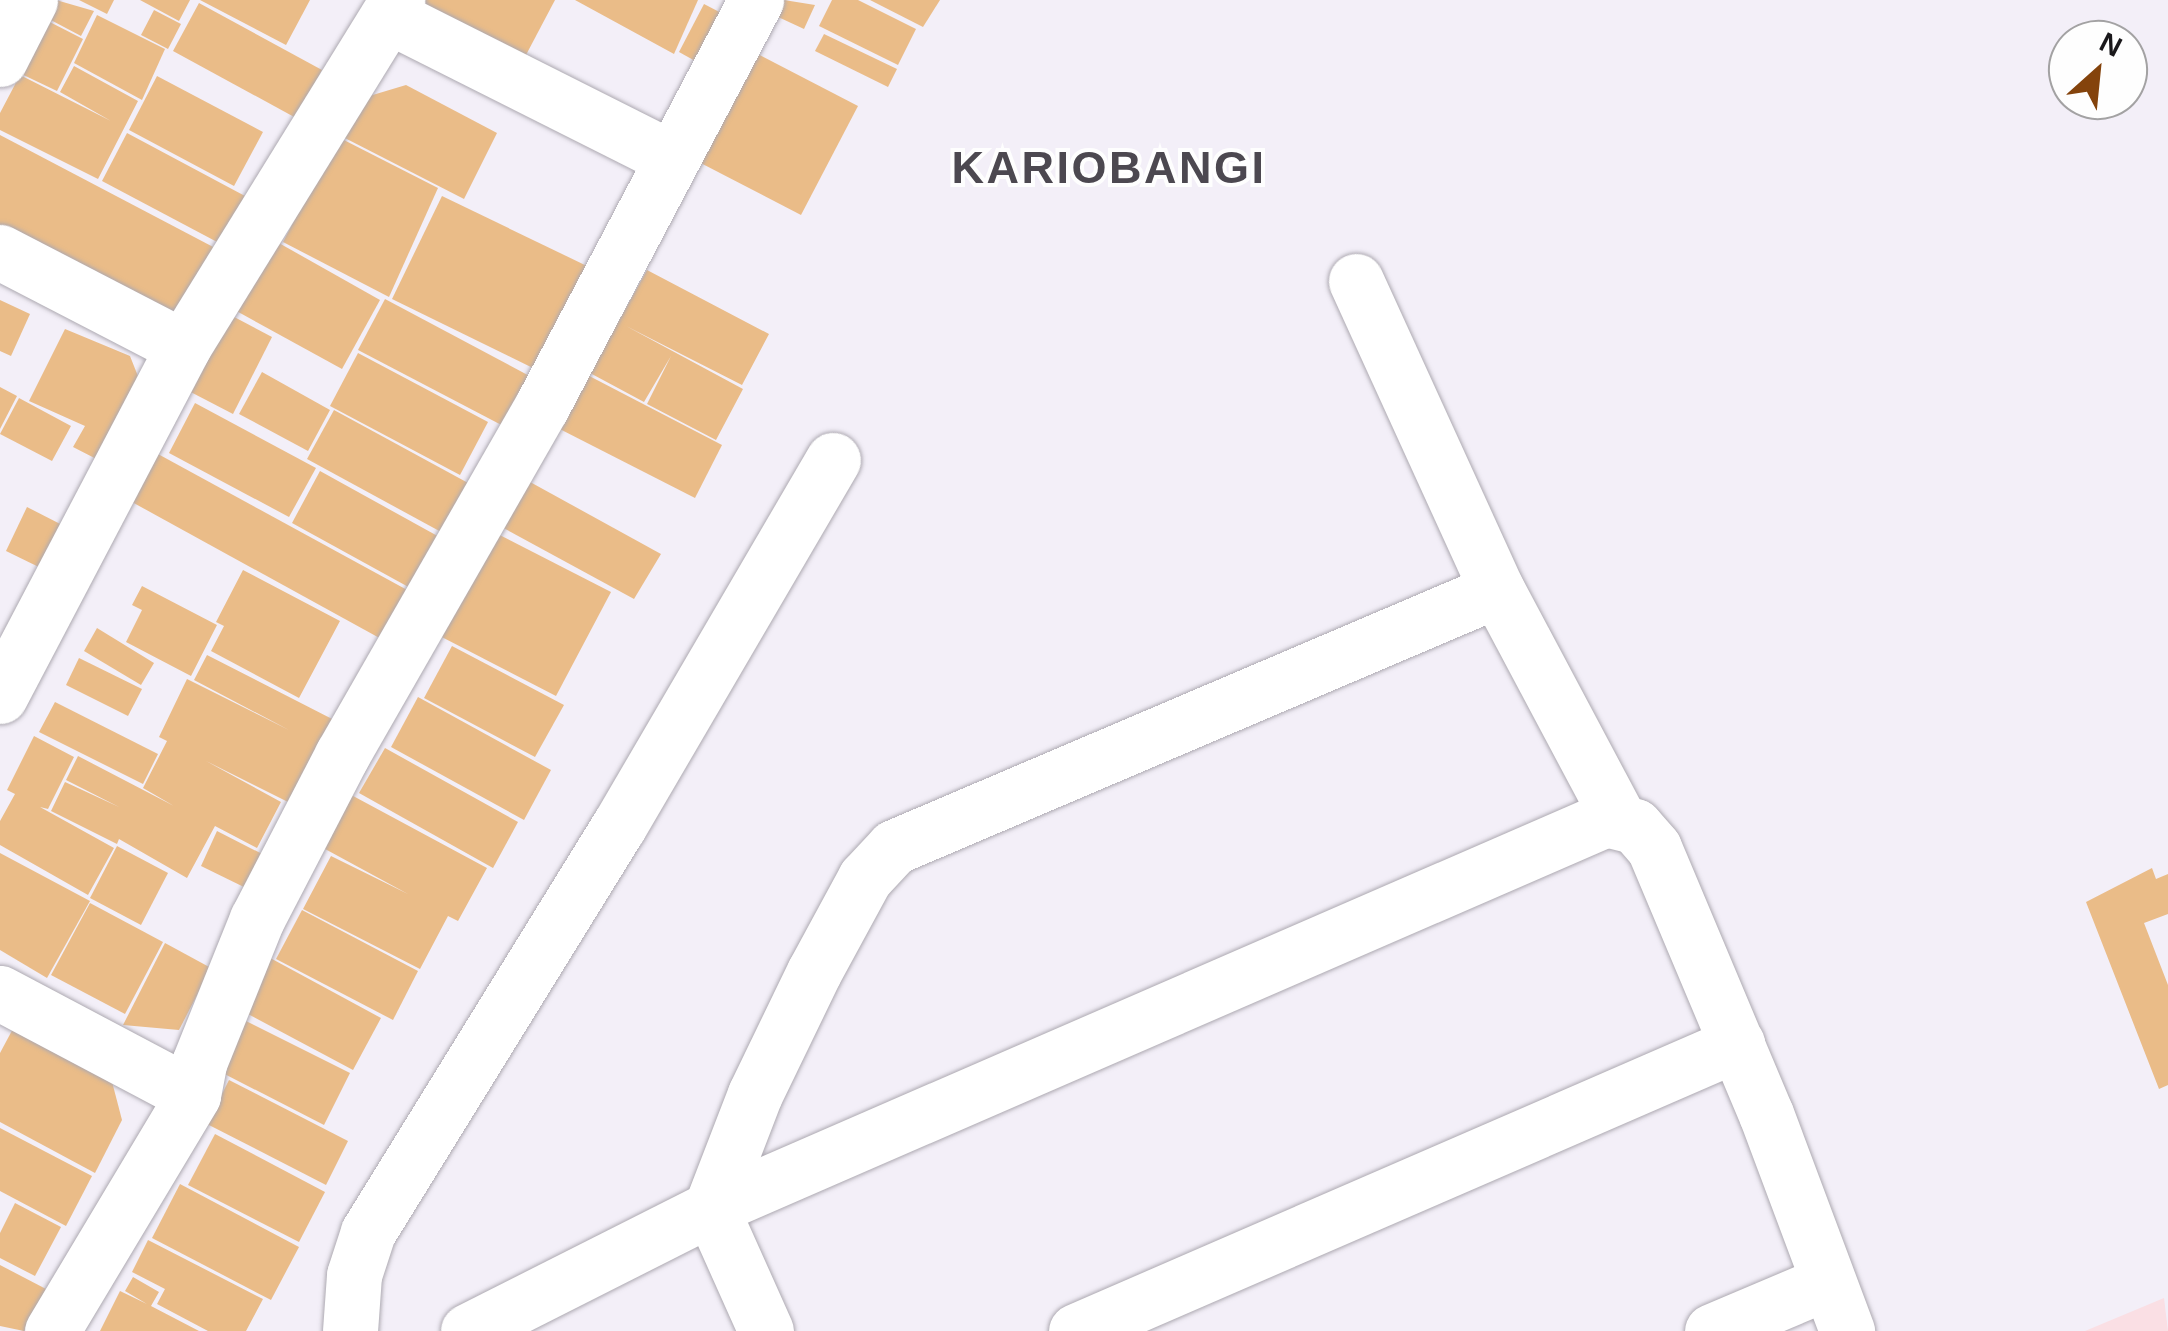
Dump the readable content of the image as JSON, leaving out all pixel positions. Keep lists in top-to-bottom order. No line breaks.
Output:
{"districts":["KARIOBANGI"],"north":"top right"}
